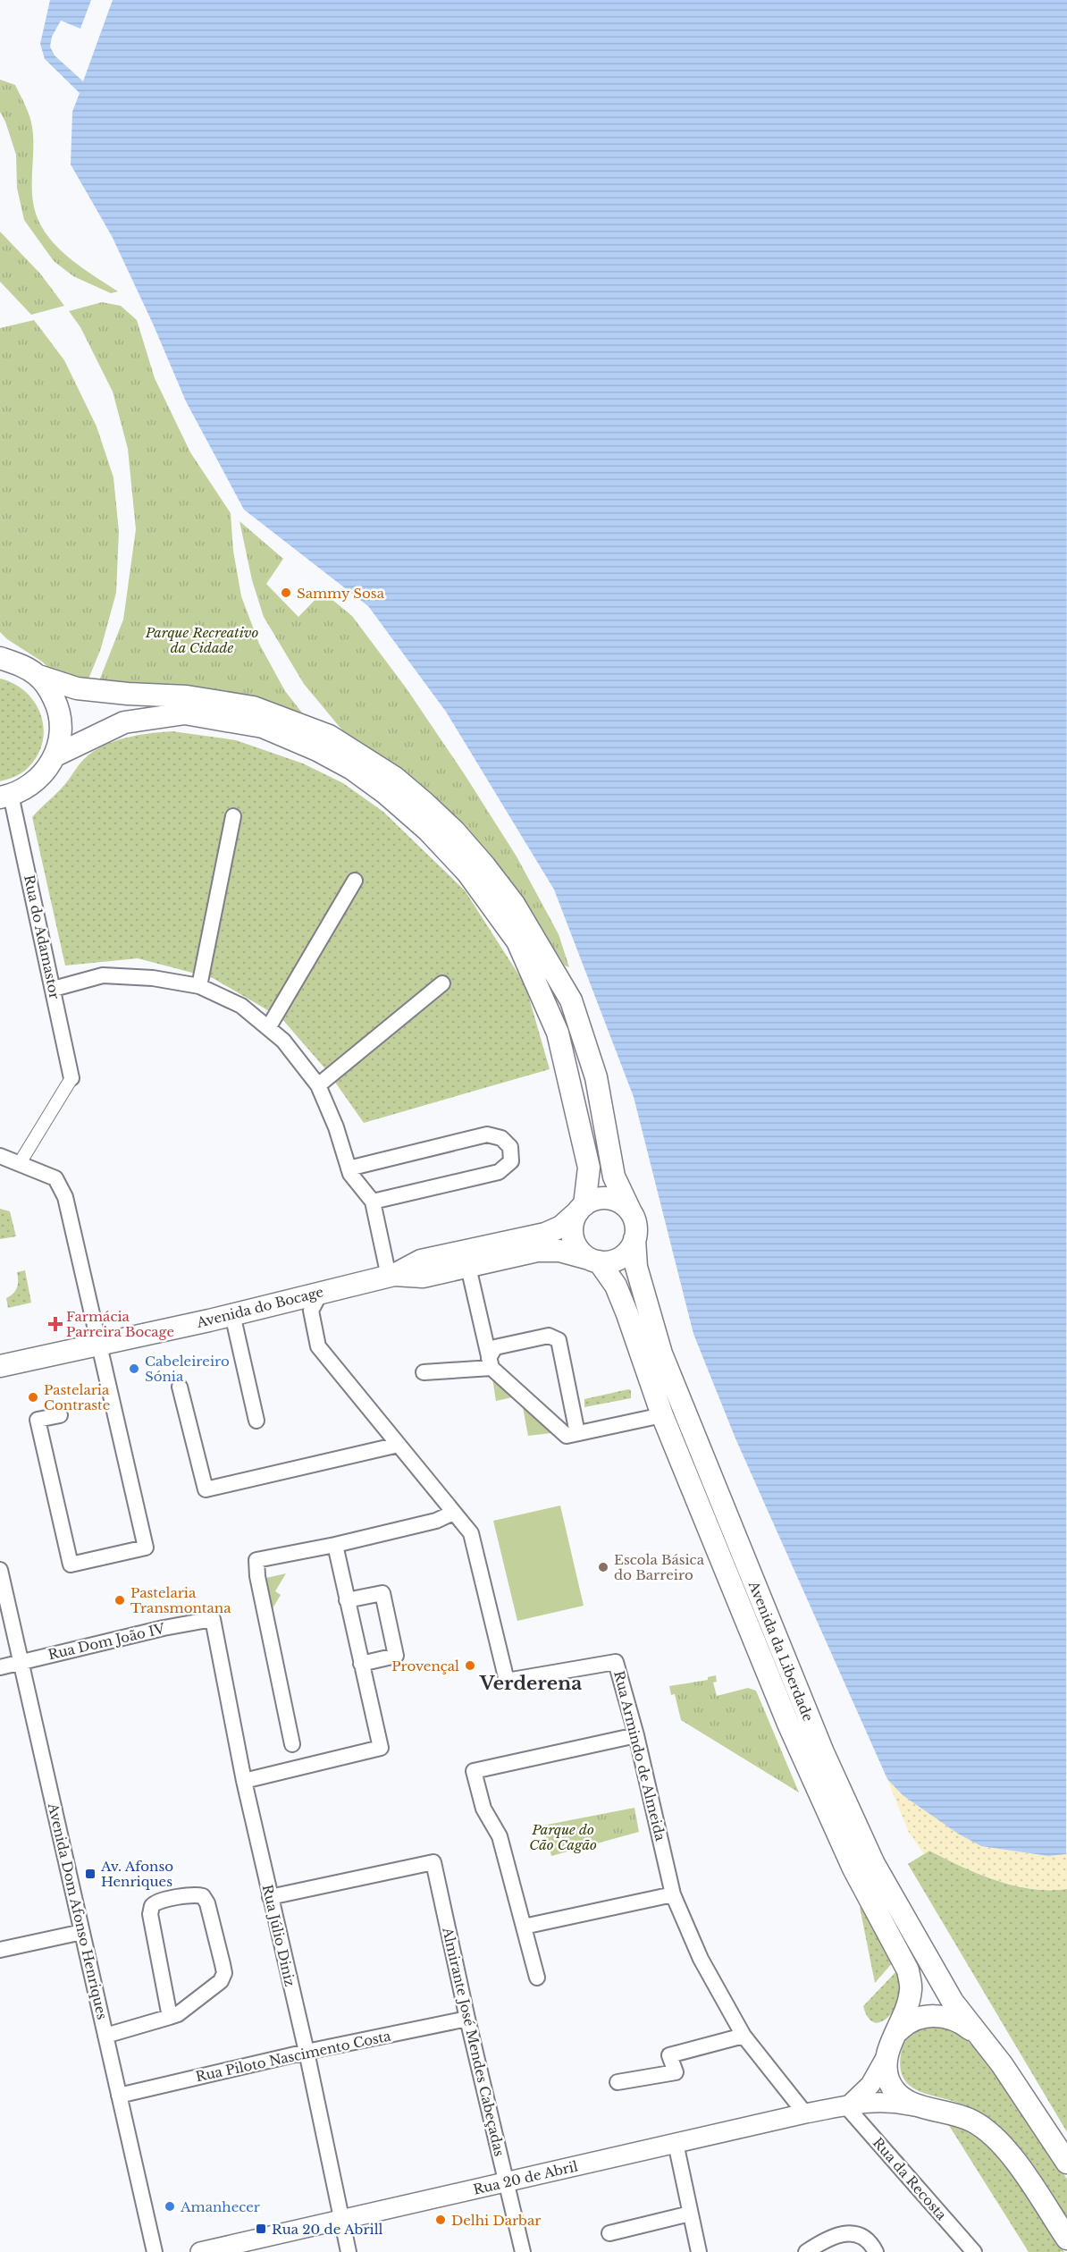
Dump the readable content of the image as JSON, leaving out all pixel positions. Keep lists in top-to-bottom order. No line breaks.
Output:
{"streets":{"main road":["Avenida do Bocage","Avenida da Liberdade"],"street":["Rua do Adamastor","Rua Dom João IV","Rua Armindo de Almeida","Avenida Dom Afonso Henriques","Rua Júlio Diniz","Almirante José Mendes Cabeçadas","Rua Piloto Nascimento Costa","Rua 20 de Abril","Rua da Recosta"]},"crossings":[["Avenida do Bocage","Avenida da Liberdade"],["Avenida do Bocage","Rua Armindo de Almeida"],["Rua Dom João IV","Avenida Dom Afonso Henriques"],["Rua Dom João IV","Rua Júlio Diniz"],["Rua Armindo de Almeida","Rua 20 de Abril"],["Avenida Dom Afonso Henriques","Rua Piloto Nascimento Costa"],["Rua Júlio Diniz","Almirante José Mendes Cabeçadas"],["Rua Júlio Diniz","Rua Piloto Nascimento Costa"],["Rua Júlio Diniz","Rua 20 de Abril"],["Almirante José Mendes Cabeçadas","Rua Piloto Nascimento Costa"],["Almirante José Mendes Cabeçadas","Rua 20 de Abril"],["Rua 20 de Abril","Rua da Recosta"]],"districts":["Verderena"],"parks":["Parque Recreativo da Cidade","Parque do Cão Cagão"],"places":{"other":["Sammy Sosa","Cabeleireiro Sónia","Pastelaria Contraste","Escola Básica do Barreiro","Pastelaria Transmontana","Provençal","Amanhecer","Delhi Darbar"],"health":["Farmácia Parreira Bocage"],"transit":["Av. Afonso Henriques","Rua 20 de Abrill"]}}
